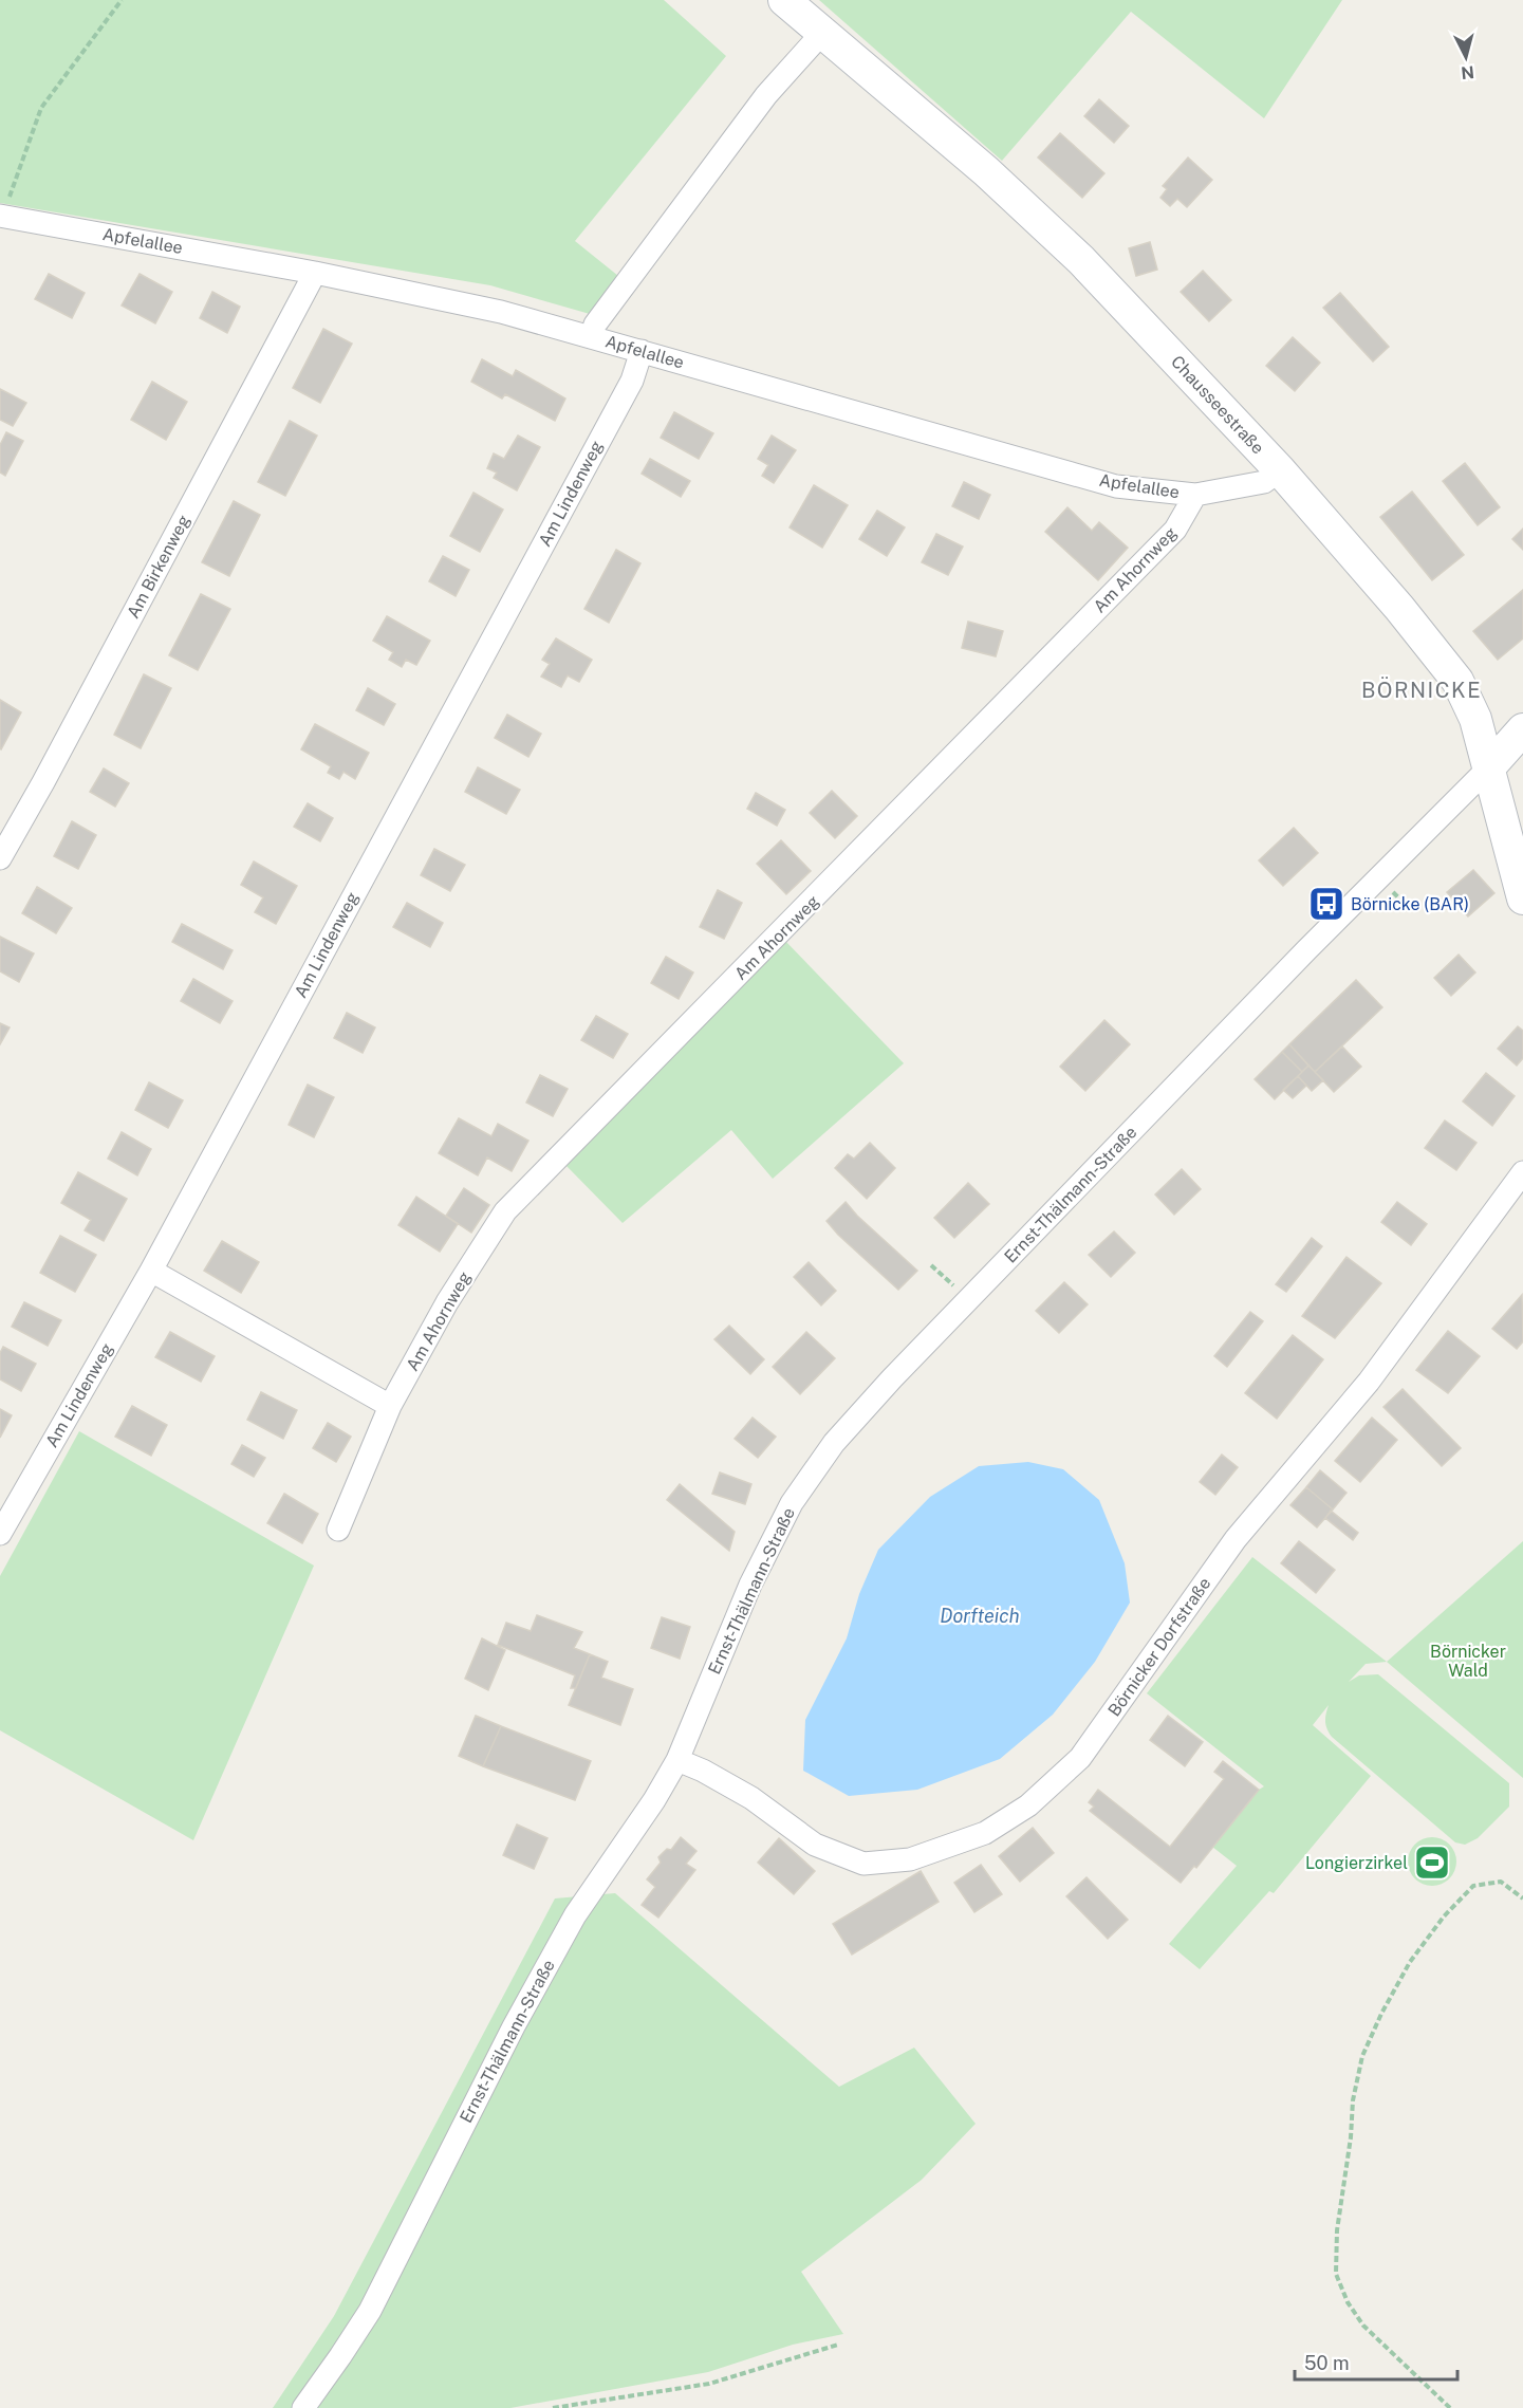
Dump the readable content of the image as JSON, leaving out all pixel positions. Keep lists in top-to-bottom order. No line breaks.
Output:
{"streets":{"main road":["Chausseestraße","Ernst-Thälmann-Straße"],"street":["Apfelallee","Am Lindenweg","Am Birkenweg","Am Ahornweg","Börnicker Dorfstraße"]},"crossings":[["Apfelallee","Chausseestraße"],["Apfelallee","Am Lindenweg"],["Apfelallee","Am Birkenweg"],["Apfelallee","Am Ahornweg"],["Chausseestraße","Ernst-Thälmann-Straße"],["Ernst-Thälmann-Straße","Börnicker Dorfstraße"]],"districts":["BÖRNICKE"],"water":["Dorfteich"],"parks":["Börnicker Wald"],"places":{"bus stop":["Börnicke (BAR)"],"sports":["Longierzirkel"]},"scale_bar":"50 m","north":"bottom"}
